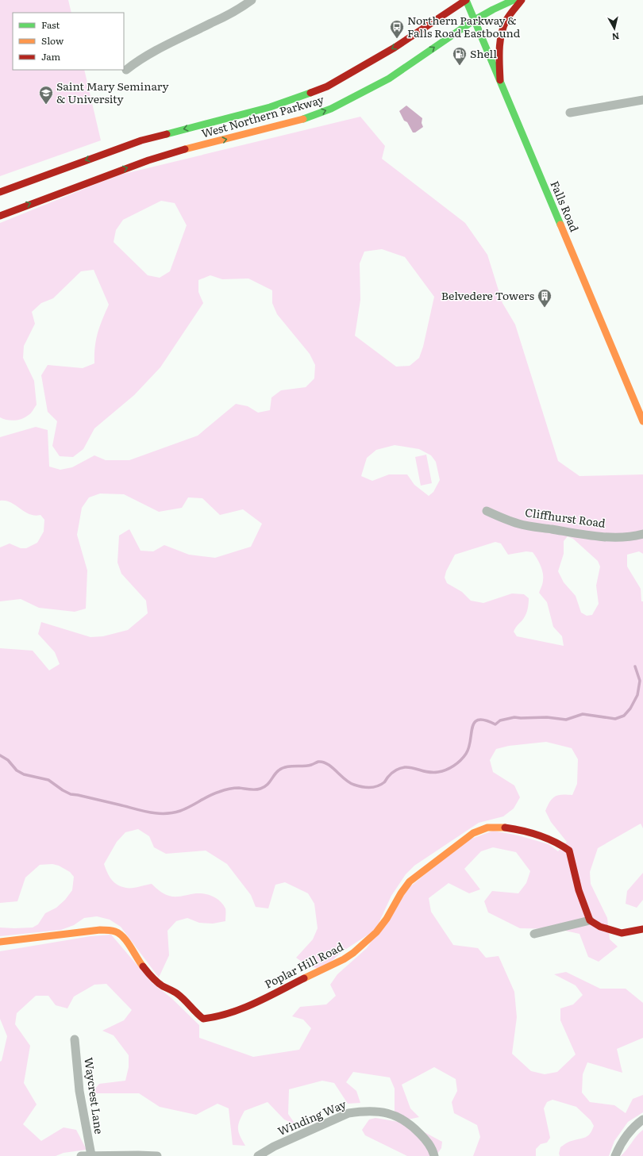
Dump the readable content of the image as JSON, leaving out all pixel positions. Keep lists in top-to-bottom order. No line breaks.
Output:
{"streets":{"main road":["West Northern Parkway","Falls Road","Poplar Hill Road"],"street":["Cliffhurst Road","Waycrest Lane","Winding Way"]},"crossings":[["West Northern Parkway","Falls Road"]],"places":{"bus stop":["Northern Parkway & Falls Road Eastbound"],"fuel station":["Shell"],"school or university":["Saint Mary Seminary & University"],"building":["Belvedere Towers"]},"legend":["Fast","Slow","Jam"],"north":"bottom"}
